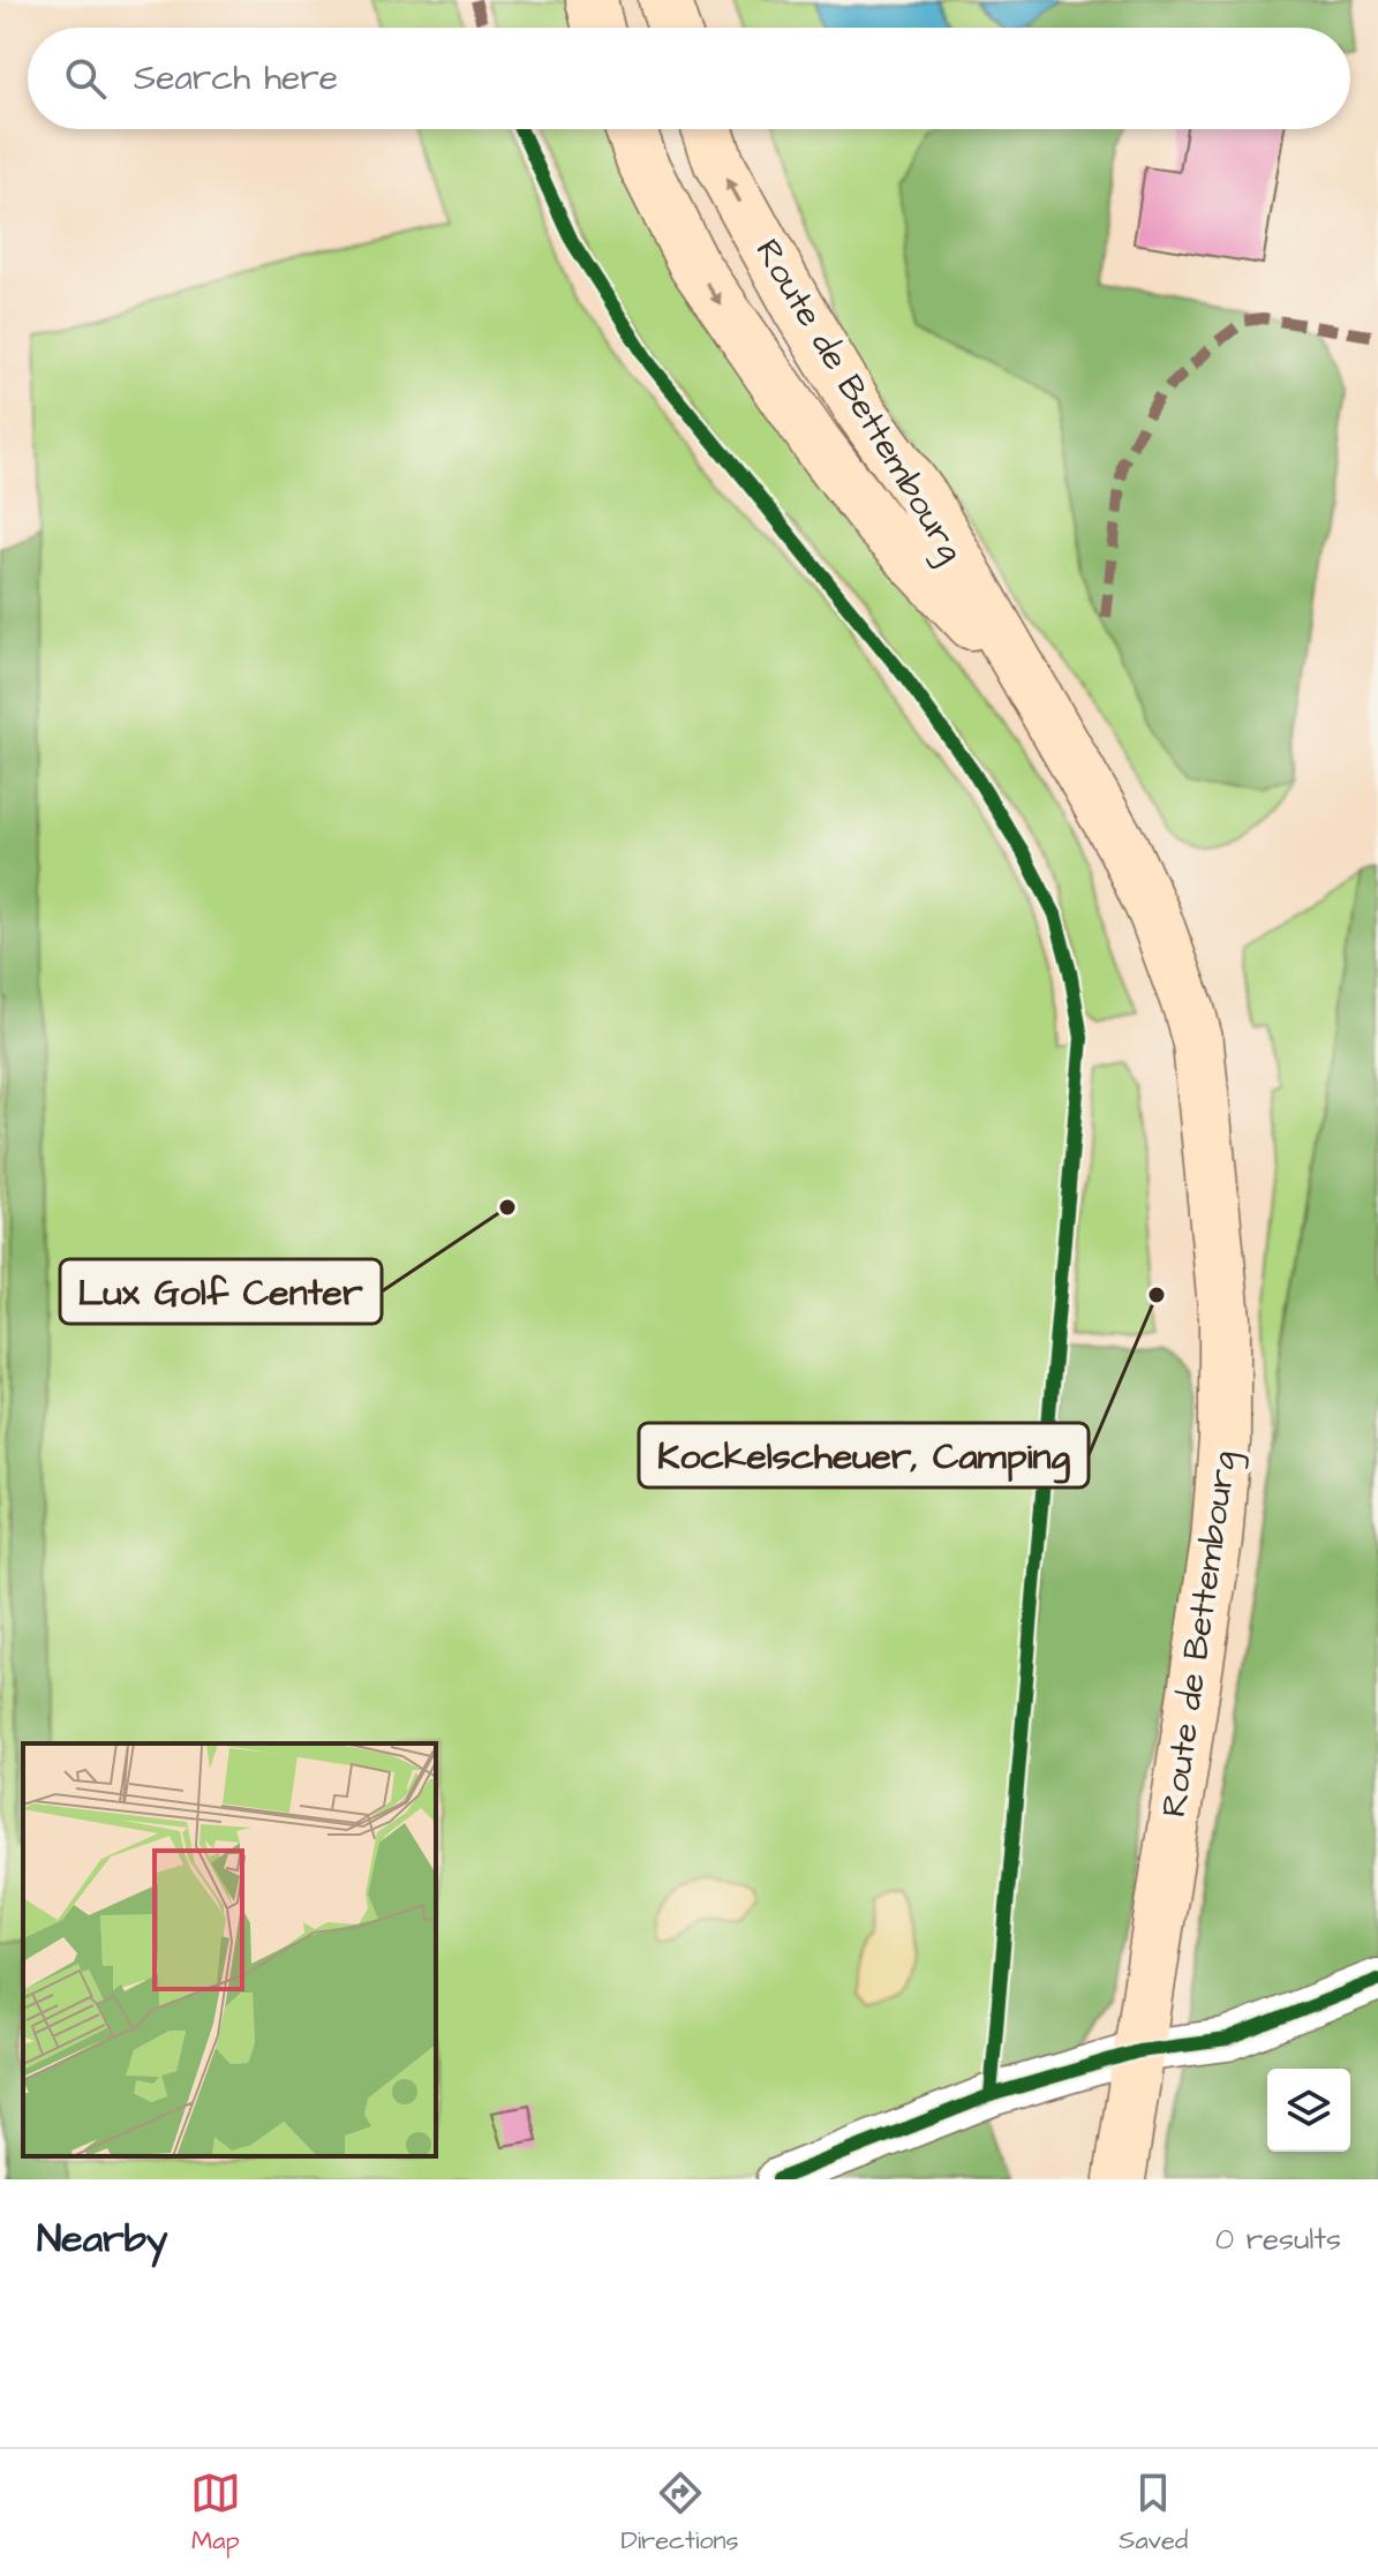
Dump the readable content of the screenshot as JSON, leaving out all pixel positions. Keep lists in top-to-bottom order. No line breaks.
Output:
{"streets":{"main road":["Route de Bettembourg"]},"places":["Lux Golf Center","Kockelscheuer, Camping"],"page":{"search":"Search here","heading":["Nearby","0 results"],"nav":["Map","Directions","Saved"]}}
